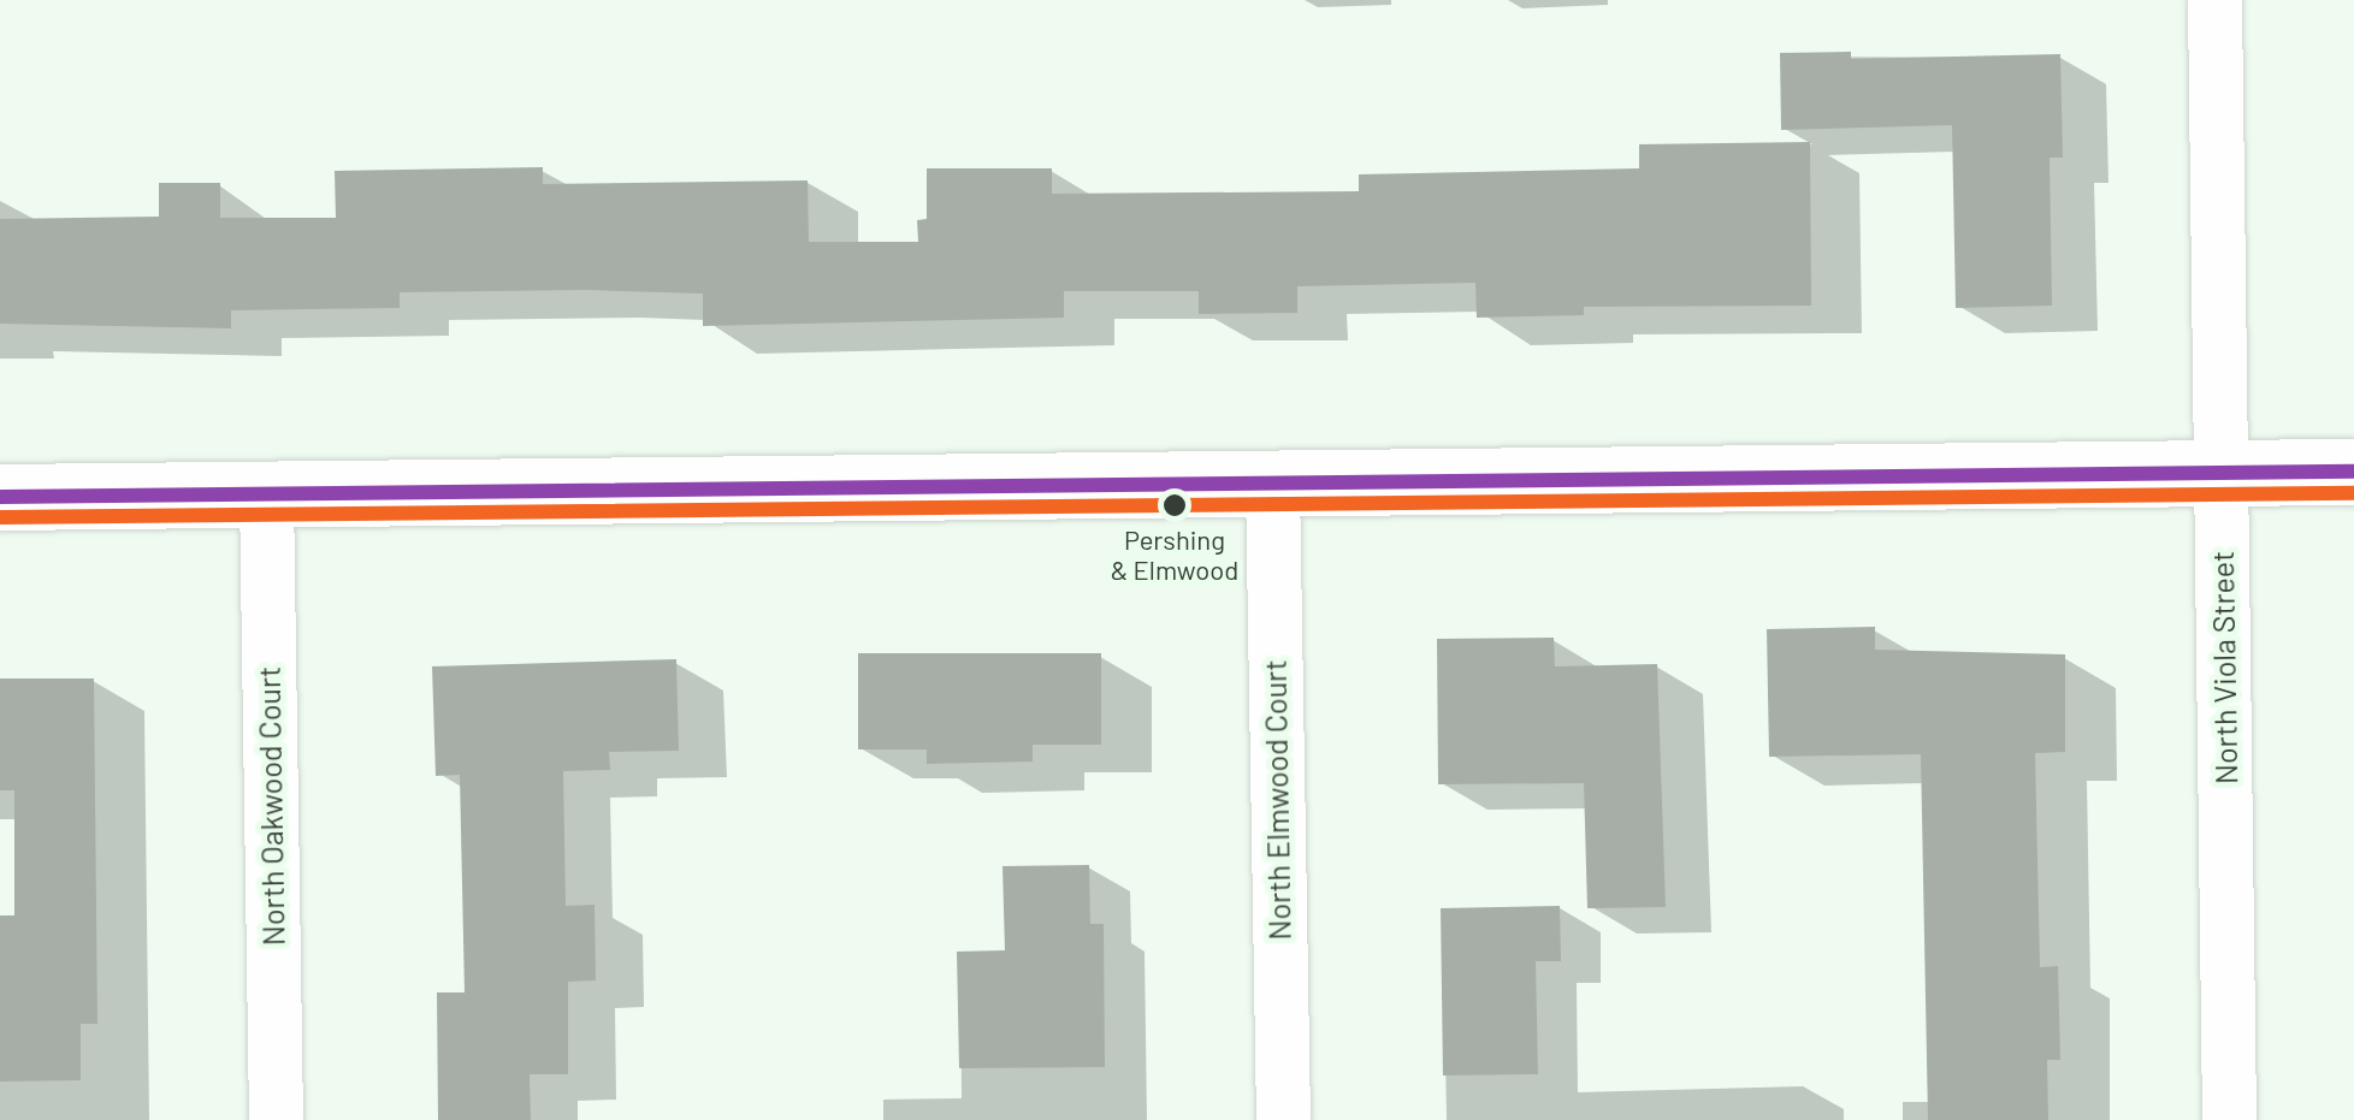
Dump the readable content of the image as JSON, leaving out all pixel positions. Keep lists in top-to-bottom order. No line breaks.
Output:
{"streets":{"street":["North Viola Street","North Elmwood Court","North Oakwood Court"]},"places":["Pershing & Elmwood"]}
